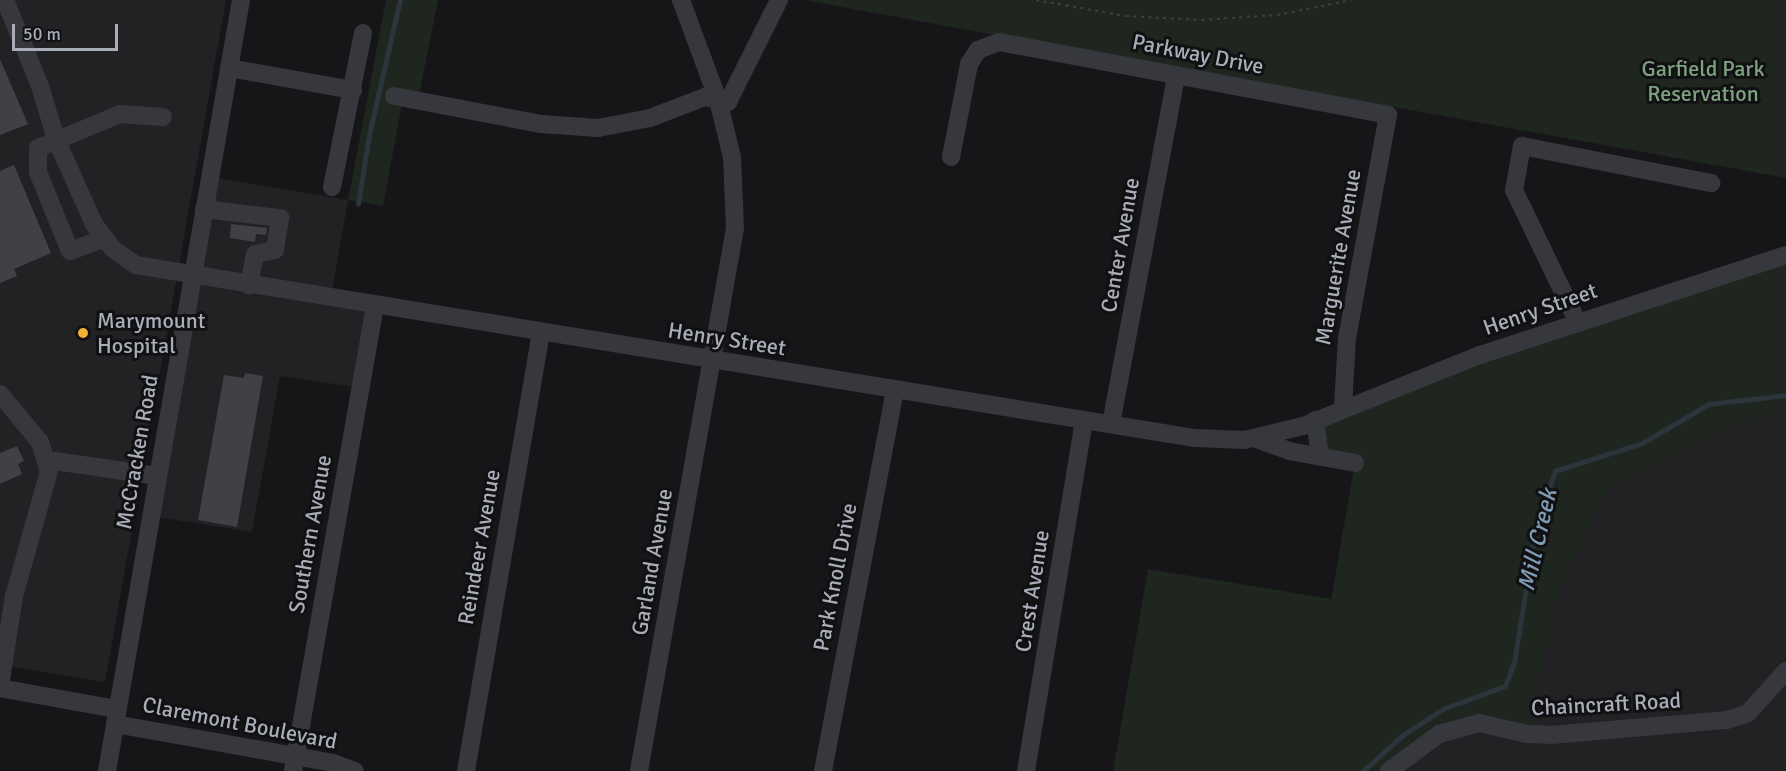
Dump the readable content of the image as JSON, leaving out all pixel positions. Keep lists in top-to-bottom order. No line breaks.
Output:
{"streets":{"street":["Parkway Drive","Center Avenue","Marguerite Avenue","Henry Street","McCracken Road","Southern Avenue","Reindeer Avenue","Garland Avenue","Park Knoll Drive","Crest Avenue","Chaincraft Road","Claremont Boulevard"]},"crossings":[["Parkway Drive","Center Avenue"],["Parkway Drive","Marguerite Avenue"],["Center Avenue","Henry Street"],["Marguerite Avenue","Henry Street"],["Henry Street","McCracken Road"],["Henry Street","Southern Avenue"],["Henry Street","Reindeer Avenue"],["Henry Street","Garland Avenue"],["Henry Street","Park Knoll Drive"],["Henry Street","Crest Avenue"],["McCracken Road","Claremont Boulevard"],["Southern Avenue","Claremont Boulevard"]],"water":["Mill Creek"],"parks":["Garfield Park Reservation"],"places":["Marymount Hospital"],"scale_bar":"50 m"}
